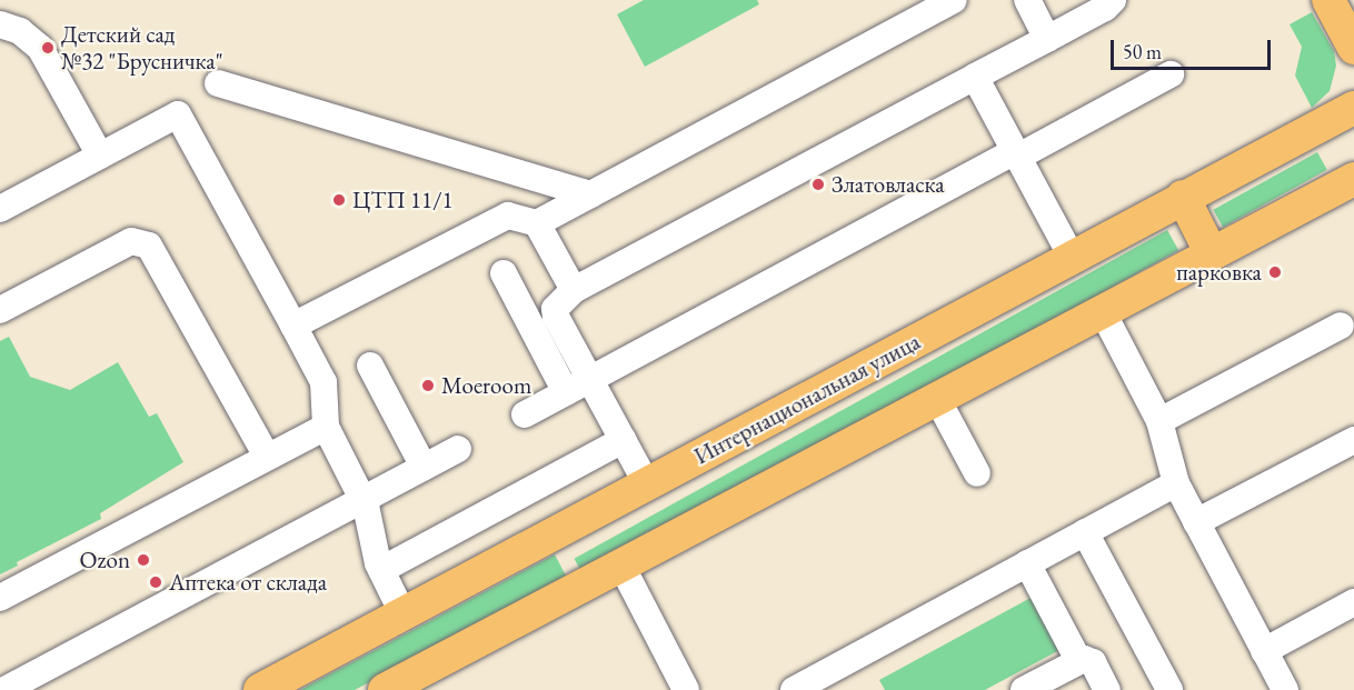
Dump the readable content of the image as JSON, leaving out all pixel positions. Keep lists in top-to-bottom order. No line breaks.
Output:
{"streets":{"main road":["Интернациональная улица"]},"places":["Детский сад №32 \"Брусничка\"","Златовласка","ЦТП 11/1","парковка","Moeroom","Ozon","Аптека от склада"],"scale_bar":"50 m"}
